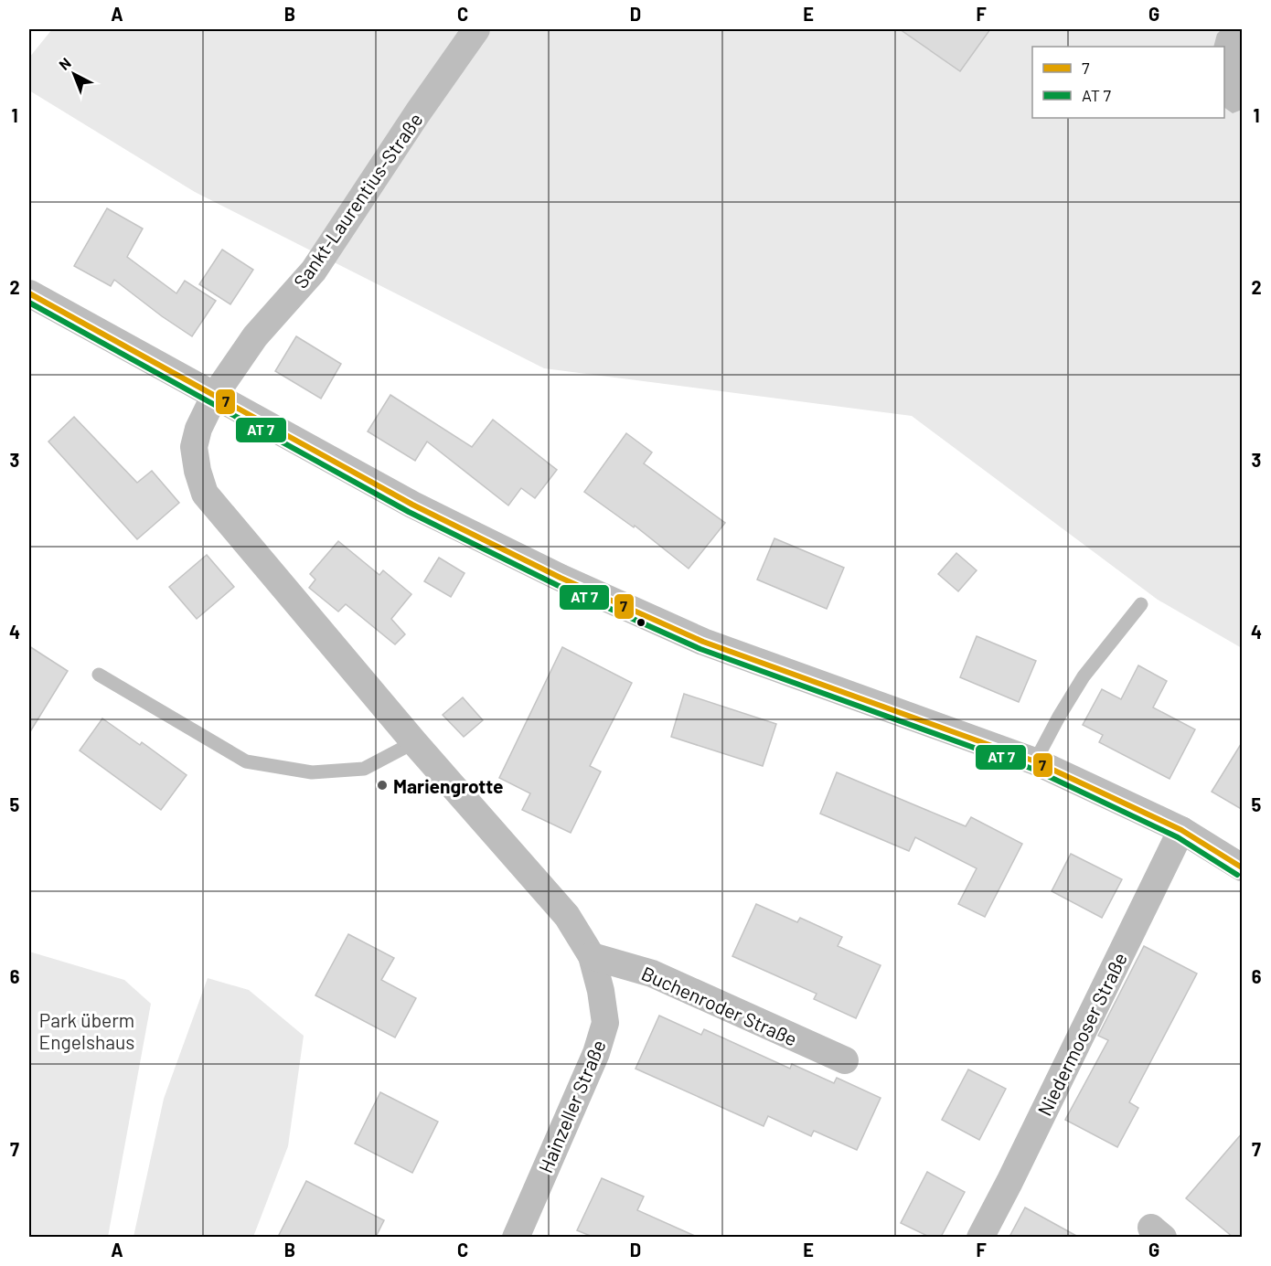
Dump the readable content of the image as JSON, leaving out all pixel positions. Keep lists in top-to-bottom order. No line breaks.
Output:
{"streets":{"street":["Sankt-Laurentius-Straße","Buchenroder Straße","Niedermooser Straße","Hainzeller Straße"]},"crossings":[["Sankt-Laurentius-Straße","Hainzeller Straße"],["Buchenroder Straße","Hainzeller Straße"]],"parks":["Park überm Engelshaus"],"places":["Mariengrotte"],"lines":["transit line 7"],"legend":["7","AT 7"],"north":"top left","grid":{"columns":["A","B","C","D","E","F","G"],"rows":["1","2","3","4","5","6","7"]}}
